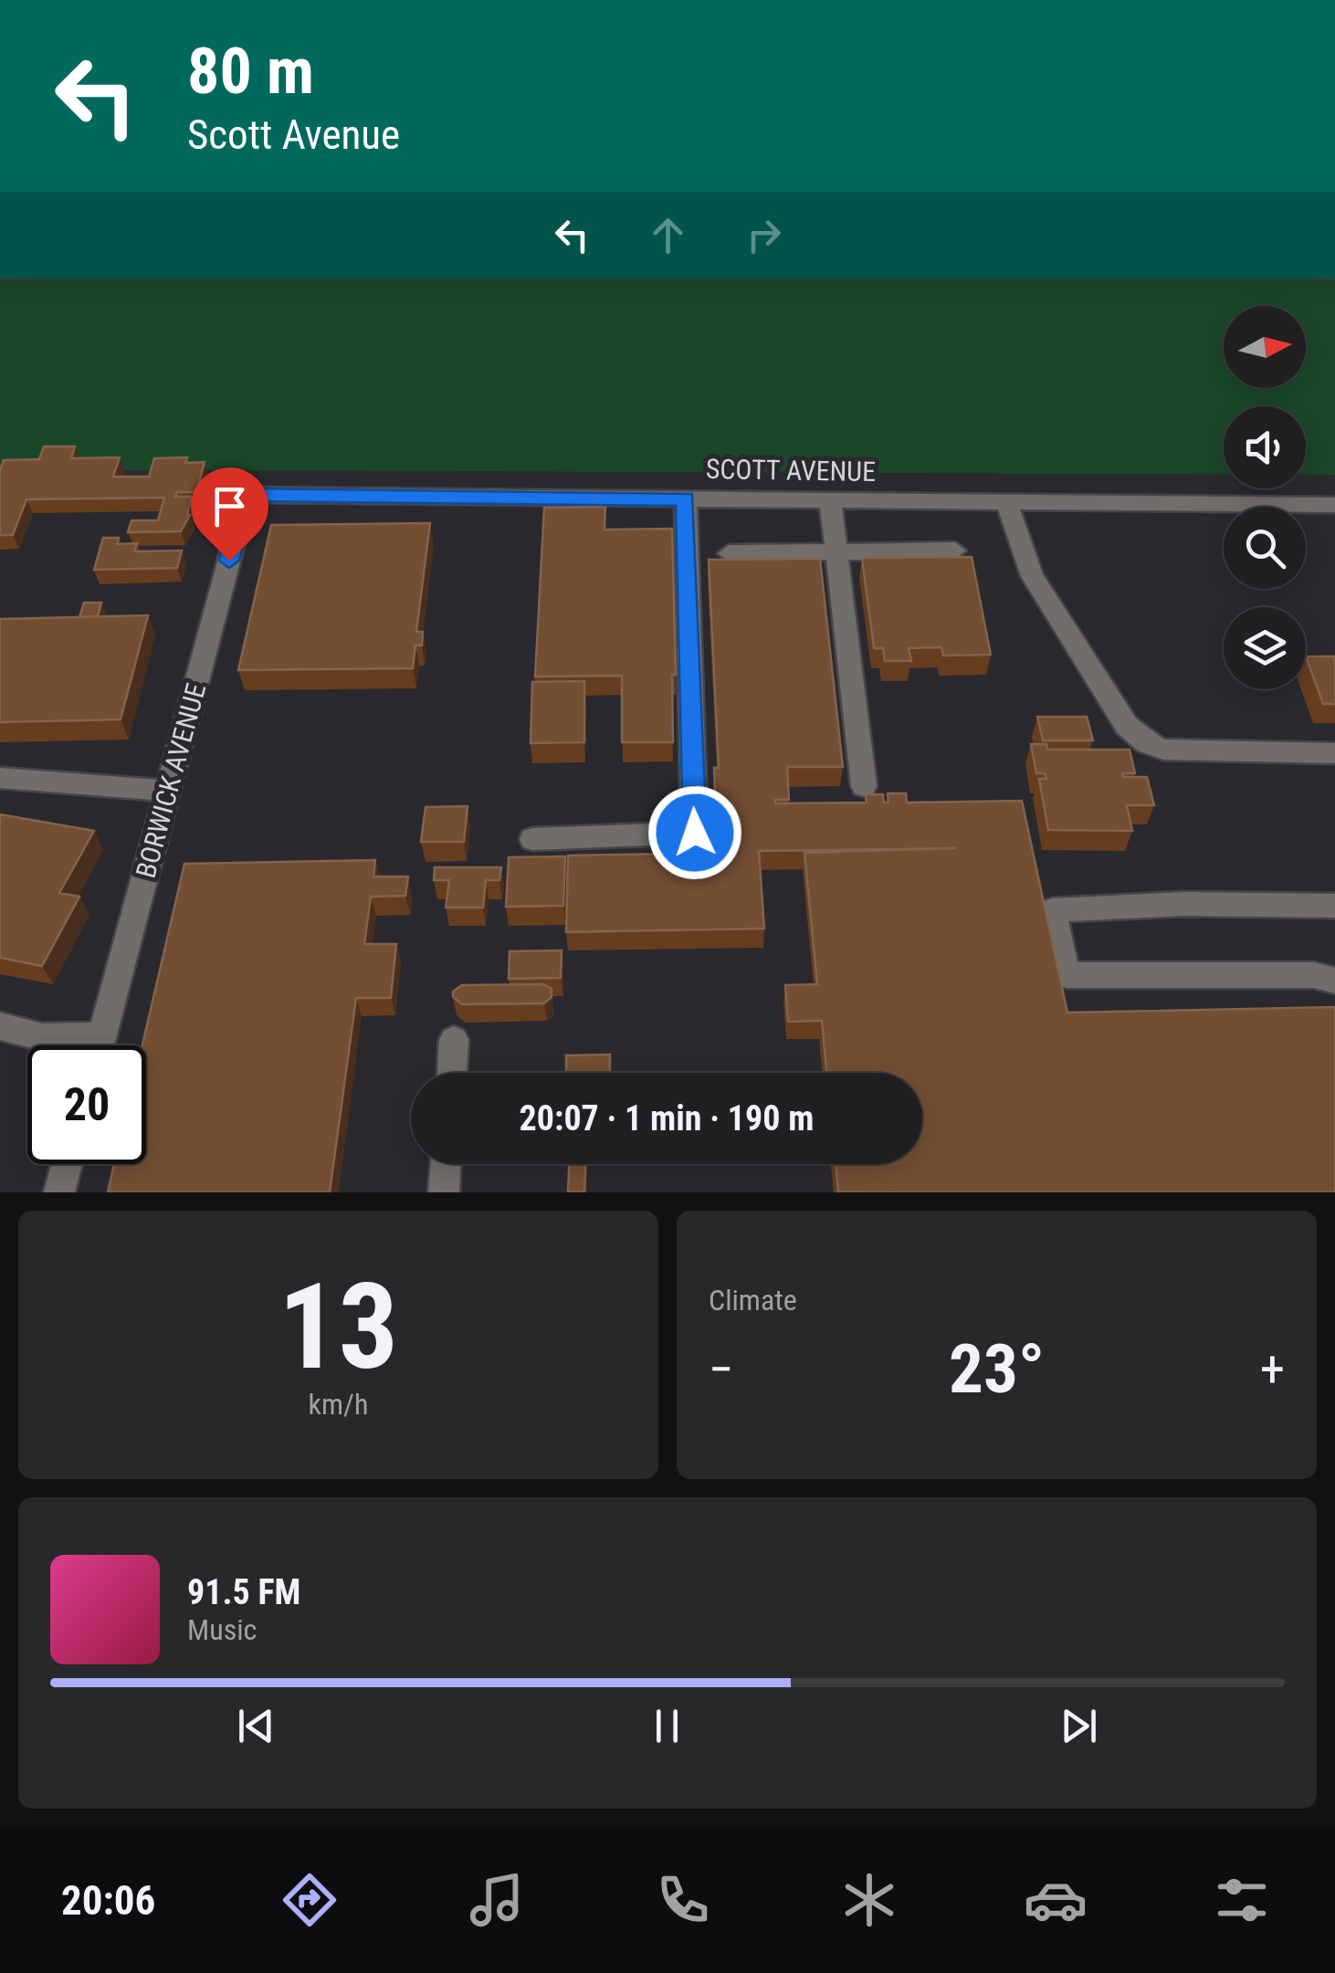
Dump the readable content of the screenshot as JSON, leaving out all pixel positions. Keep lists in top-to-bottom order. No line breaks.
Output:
{"streets":{"street":["SCOTT AVENUE","BORWICK AVENUE"]},"crossings":[["SCOTT AVENUE","BORWICK AVENUE"]],"north":"right","page":{"turn":["80 m","Scott Avenue"],"limit":"20","trip":"20:07 · 1 min · 190 m","tile":[["13","km/h"],"Climate"],"heat":["−","23°","+"],"song":["91.5 FM","Music"],"tabs":"20:06"}}
